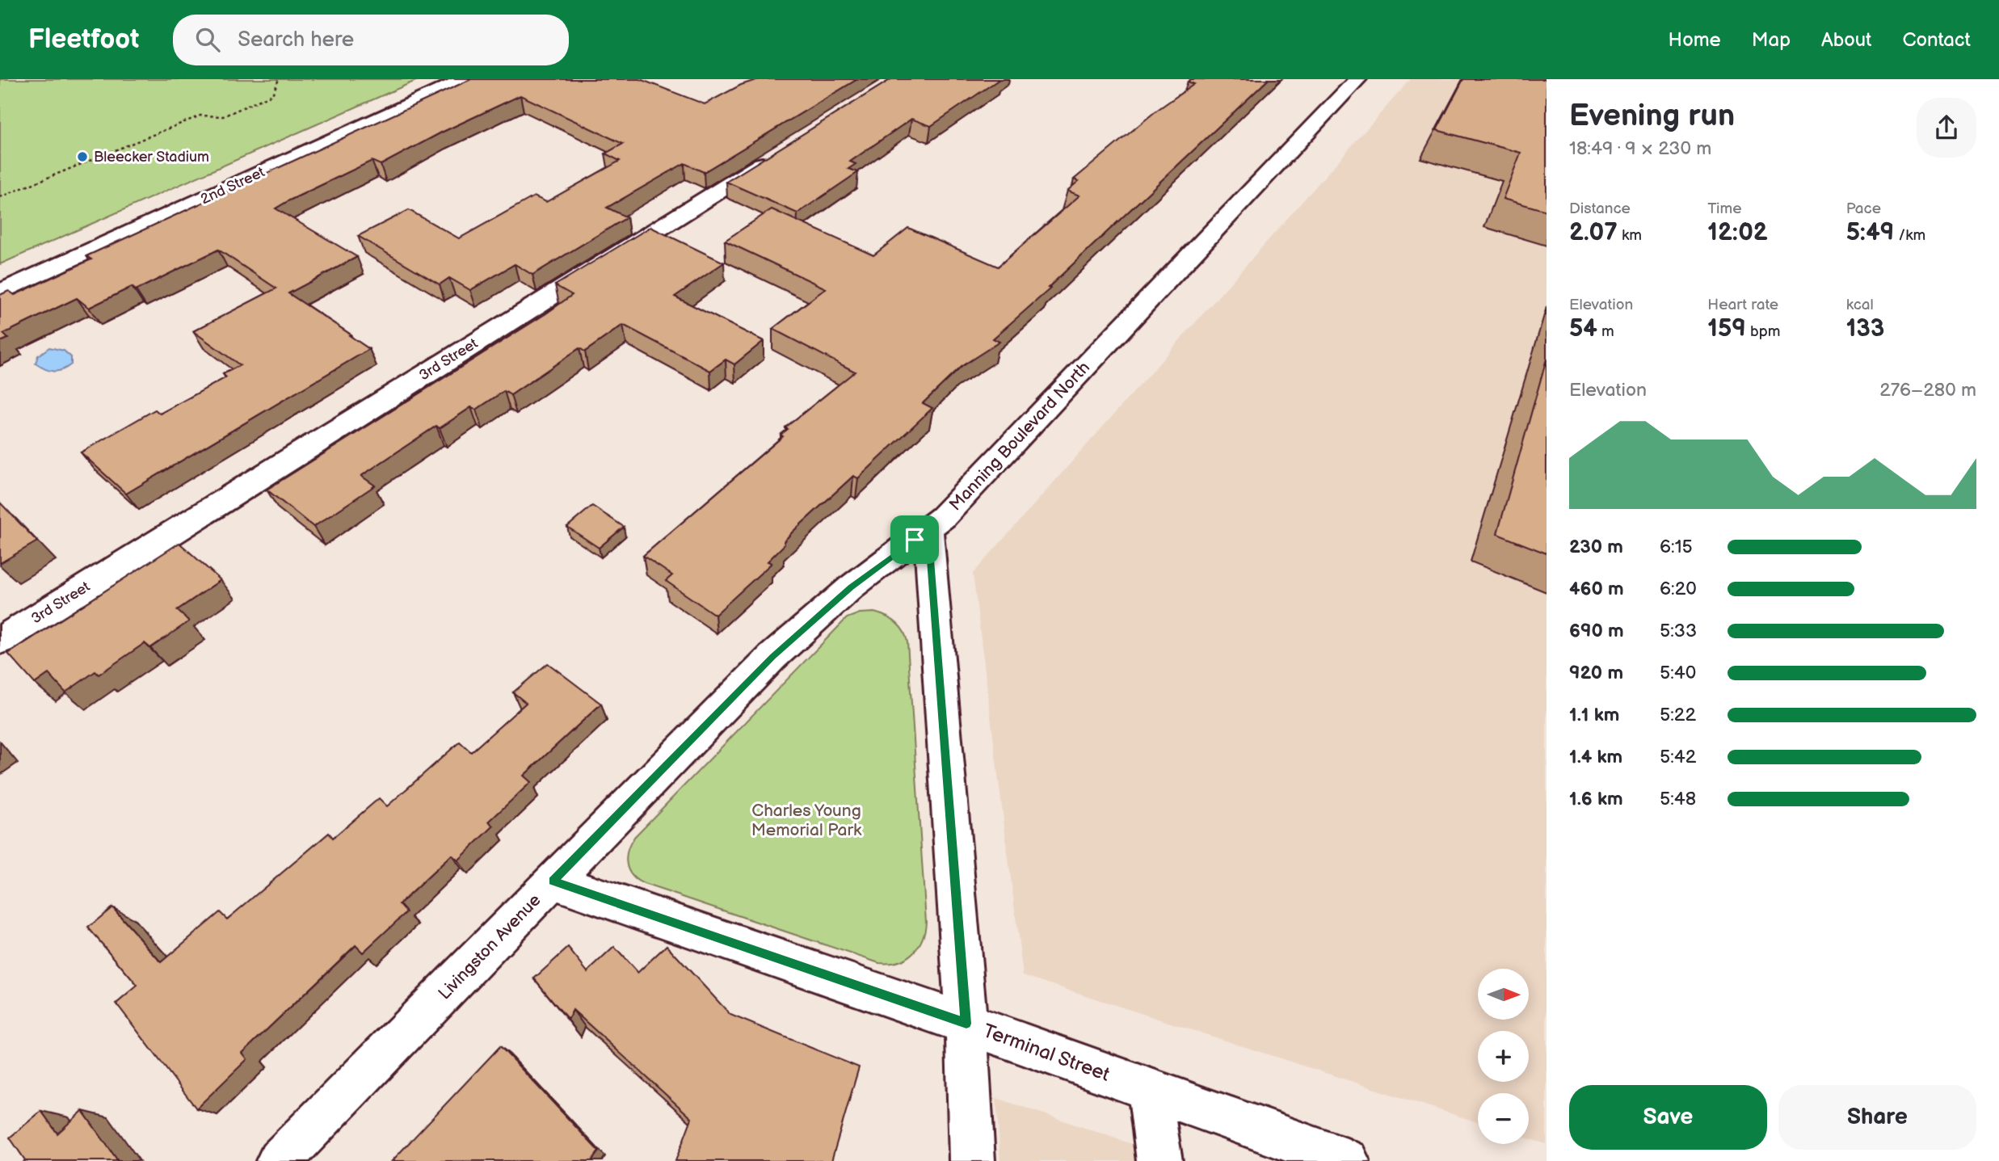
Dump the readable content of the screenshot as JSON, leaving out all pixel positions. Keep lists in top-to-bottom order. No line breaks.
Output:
{"streets":{"street":["2nd Street","3rd Street","Manning Boulevard North","Livingston Avenue","Terminal Street"]},"crossings":[["Manning Boulevard North","Livingston Avenue"],["Livingston Avenue","Terminal Street"]],"parks":["Charles Young Memorial Park"],"places":["Bleecker Stadium"],"north":"right","page":{"header":"Fleetfoot","search":"Search here","nav":["Home","Map","About","Contact"],"heading":["Evening run","18:49 · 9 × 230 m"],"stats":[["Distance","2.07 km"],["Time","12:02"],["Pace","5:49 /km"],["Elevation","54 m"],["Heart rate","159 bpm"],["kcal","133"]],"chart":["Elevation","276–280 m"],"list":[{"name":"230 m","note":"6:15"},{"name":"460 m","note":"6:20"},{"name":"690 m","note":"5:33"},{"name":"920 m","note":"5:40"},{"name":"1.1 km","note":"5:22"},{"name":"1.4 km","note":"5:42"},{"name":"1.6 km","note":"5:48"}],"map_buttons":["+","−"],"buttons":["Save","Share"]}}
